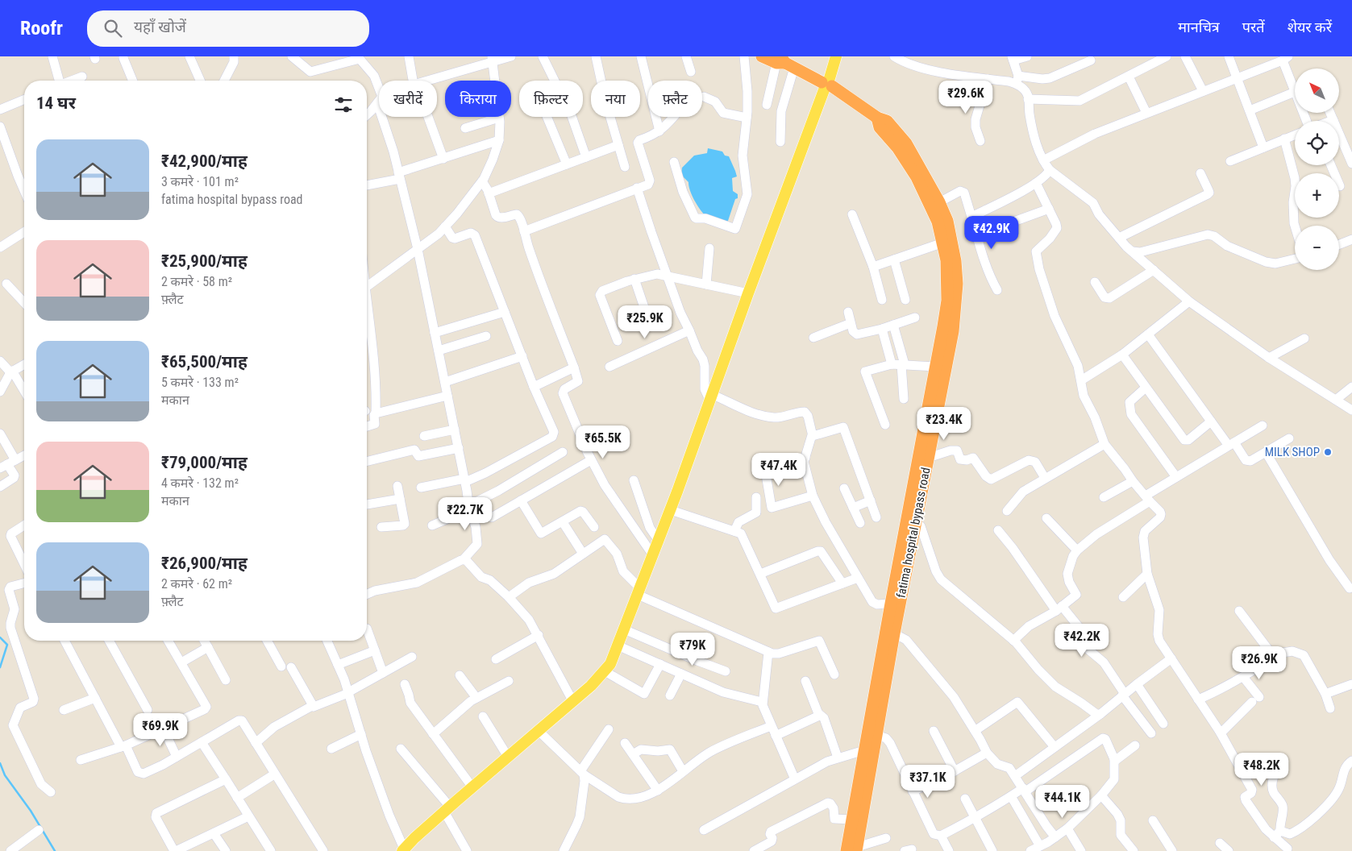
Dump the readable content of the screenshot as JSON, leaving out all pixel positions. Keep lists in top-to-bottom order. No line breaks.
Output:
{"streets":{"highway":["fatima hospital bypass road"]},"places":["MILK SHOP"],"north":"top left","page":{"header":"Roofr","search":"यहाँ खोजें","nav":["मानचित्र","परतें","शेयर करें"],"map_buttons":["+","−"],"price":["₹29.6K","₹42.9K","₹25.9K","₹23.4K","₹65.5K","₹47.4K","₹22.7K","₹42.2K","₹79K","₹26.9K","₹69.9K","₹48.2K","₹37.1K","₹44.1K"],"chip":["खरीदें","किराया","फ़िल्टर","नया","फ़्लैट"],"heading":"14 घर","list":[{"name":"₹42,900/माह","note":"3 कमरे · 101 m² · fatima hospital bypass road"},{"name":"₹25,900/माह","note":"2 कमरे · 58 m² · फ़्लैट"},{"name":"₹65,500/माह","note":"5 कमरे · 133 m² · मकान"},{"name":"₹79,000/माह","note":"4 कमरे · 132 m² · मकान"},{"name":"₹26,900/माह","note":"2 कमरे · 62 m² · फ़्लैट"}]}}
